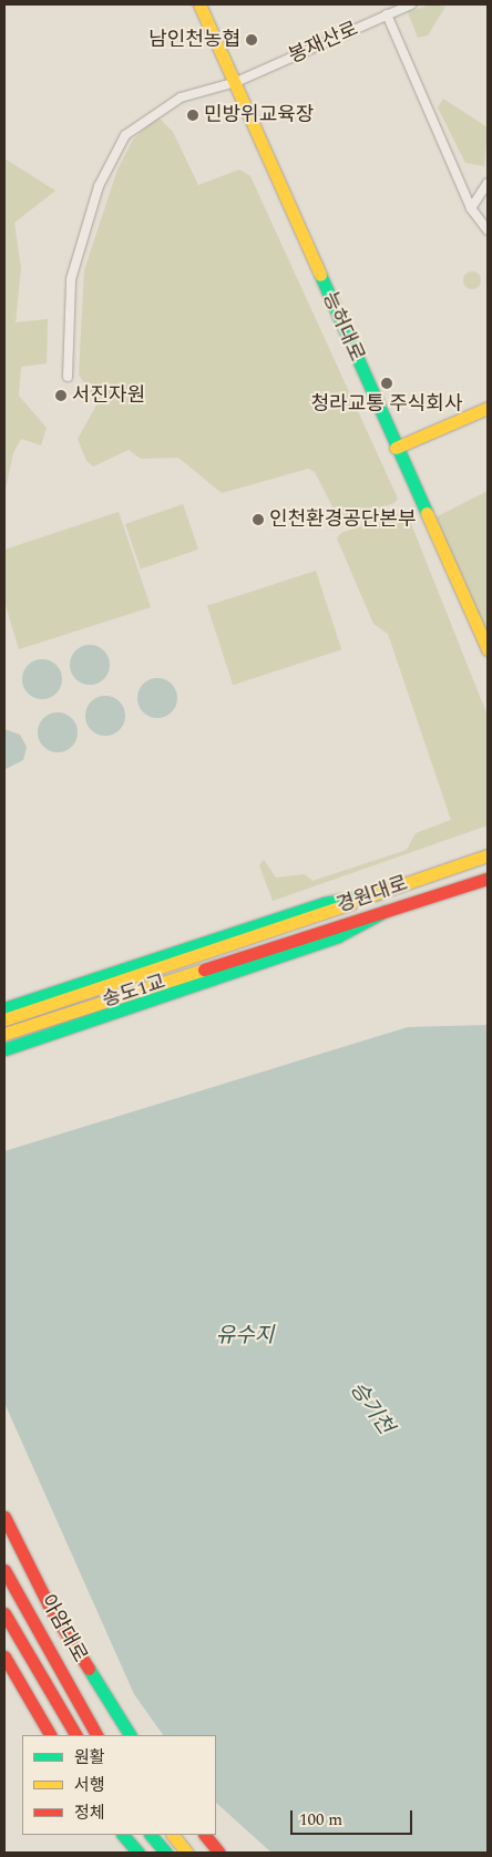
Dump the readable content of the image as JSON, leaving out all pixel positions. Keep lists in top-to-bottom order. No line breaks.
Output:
{"streets":{"main road":["능허대로","경원대로","송도1교","아암대로"],"street":["봉재산로"]},"crossings":[["봉재산로","능허대로"],["경원대로","송도1교"]],"water":["유수지","승기천"],"places":["남인천농협","민방위교육장","청라교통 주식회사","서진자원","인천환경공단본부"],"legend":["원활","서행","정체"],"scale_bar":"100 m"}
